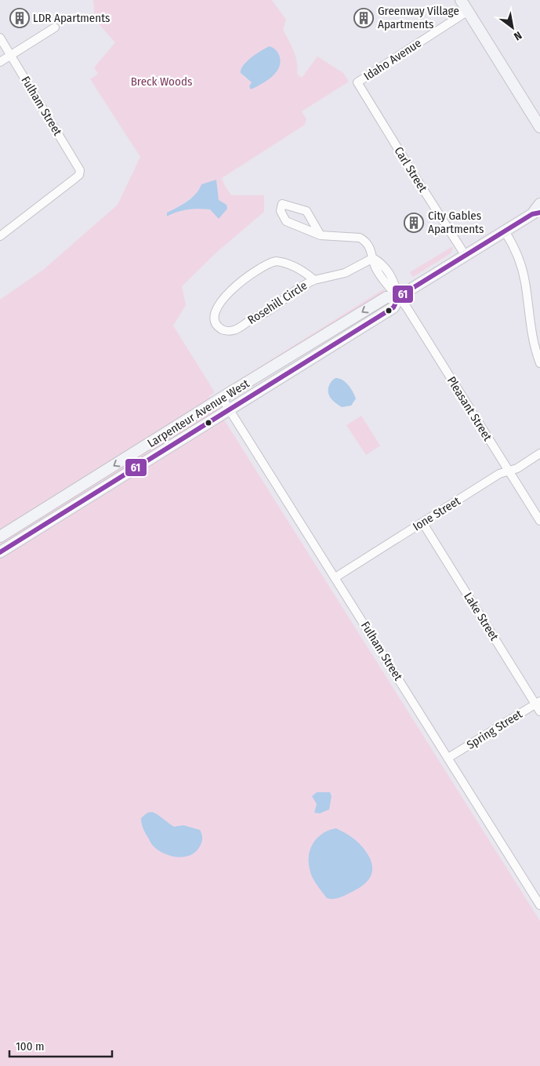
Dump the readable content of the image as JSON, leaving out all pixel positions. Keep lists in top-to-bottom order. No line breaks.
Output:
{"streets":{"main road":["Larpenteur Avenue West"],"street":["Idaho Avenue","Fulham Street","Carl Street","Rosehill Circle","Pleasant Street","Ione Street","Lake Street","Spring Street"]},"crossings":[["Idaho Avenue","Carl Street"],["Fulham Street","Larpenteur Avenue West"],["Fulham Street","Ione Street"],["Fulham Street","Spring Street"],["Carl Street","Larpenteur Avenue West"],["Rosehill Circle","Pleasant Street"],["Pleasant Street","Larpenteur Avenue West"],["Pleasant Street","Ione Street"],["Ione Street","Lake Street"],["Lake Street","Spring Street"]],"parks":["Breck Woods"],"places":{"building":["LDR Apartments","Greenway Village Apartments","City Gables Apartments"]},"lines":["transit line 61"],"scale_bar":"100 m","north":"bottom right"}
